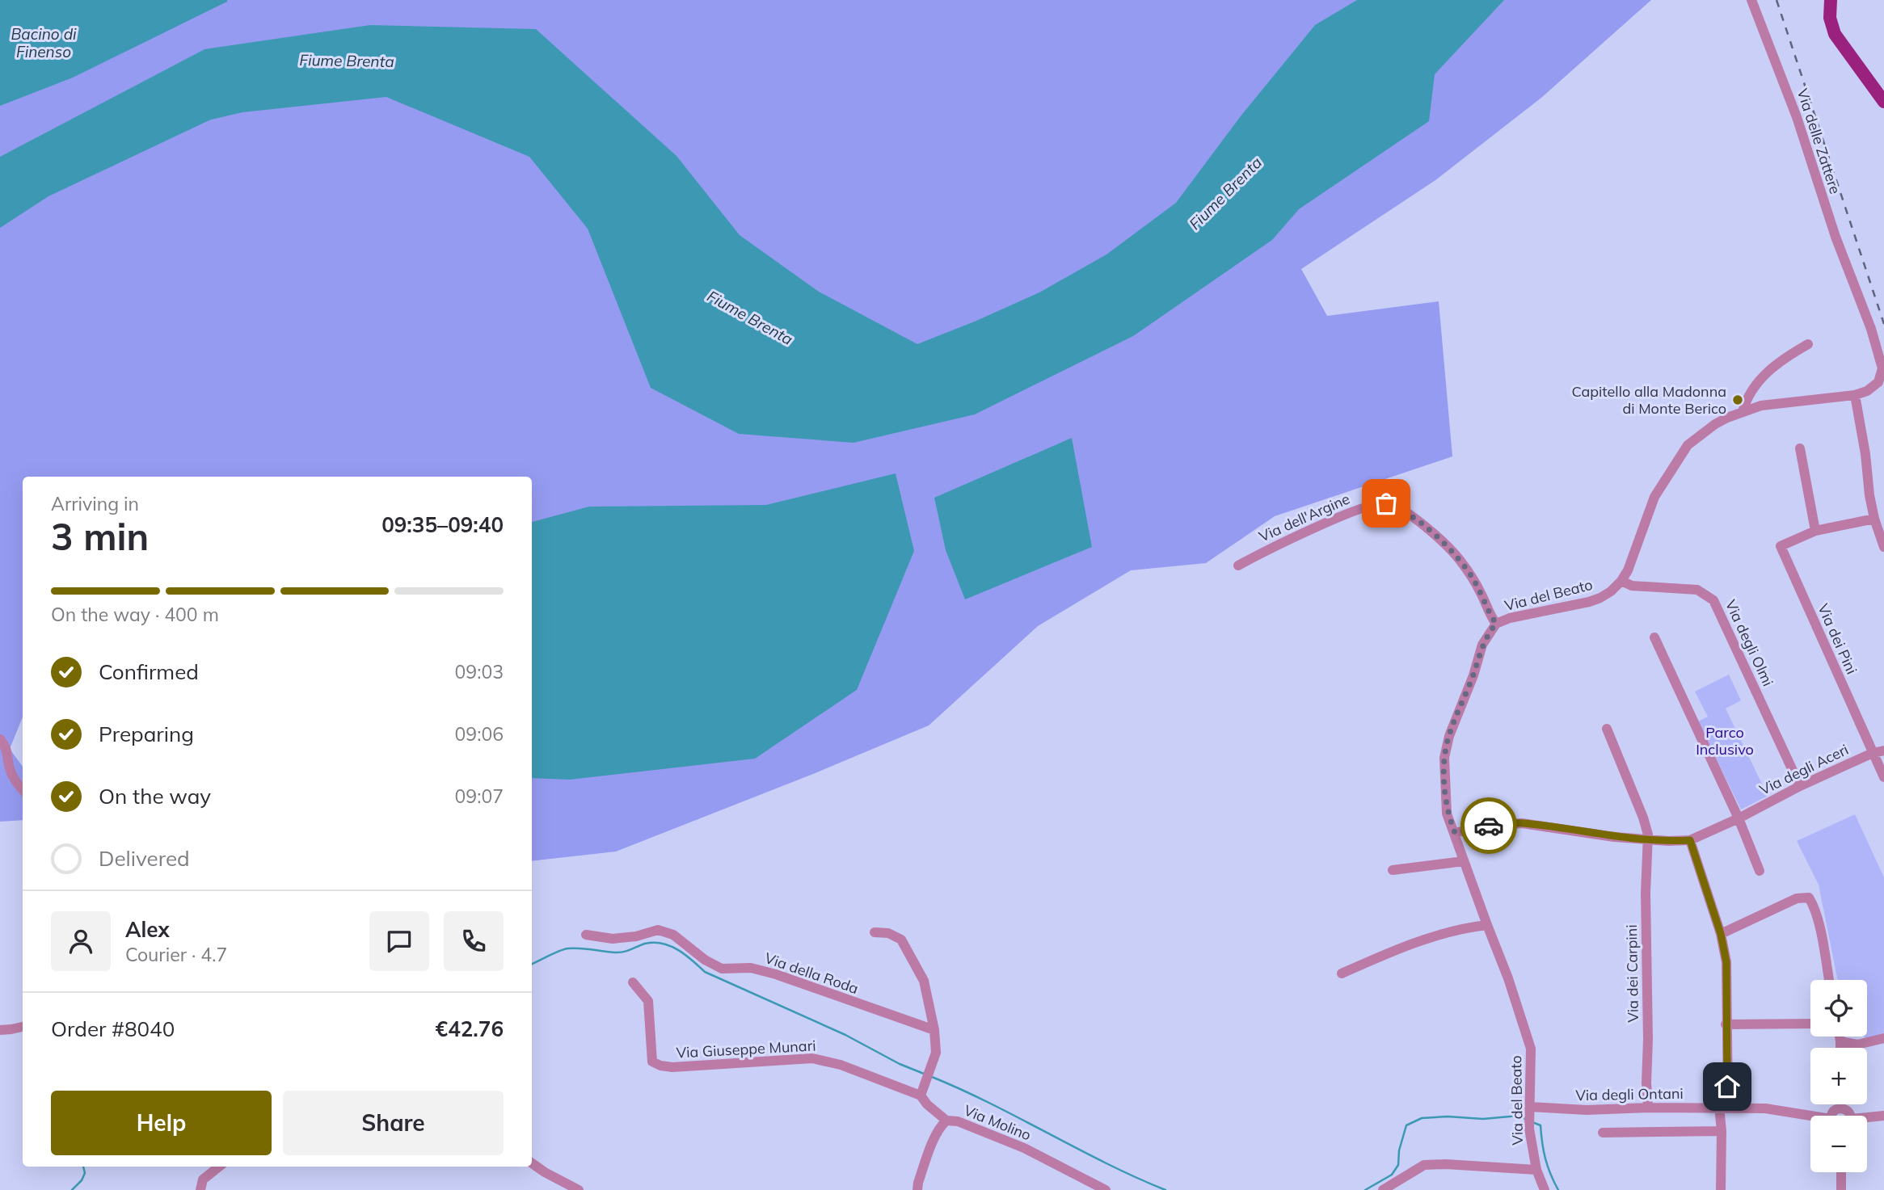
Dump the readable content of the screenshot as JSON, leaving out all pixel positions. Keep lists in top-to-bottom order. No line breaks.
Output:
{"streets":{"street":["Via delle Zattere","Via dell'Argine","Via del Beato","Via dei Pini","Via degli Olmi","Via degli Aceri","Via della Roda","Via dei Carpini","Via Giuseppe Munari","Via degli Ontani","Via Molino"]},"crossings":[["Via delle Zattere","Via del Beato"],["Via dell'Argine","Via del Beato"],["Via del Beato","Via degli Olmi"],["Via del Beato","Via degli Ontani"],["Via dei Pini","Via degli Aceri"],["Via degli Olmi","Via degli Aceri"],["Via dei Carpini","Via degli Ontani"]],"water":["Bacino di Finenso","Fiume Brenta"],"parks":["Parco Inclusivo"],"places":["Capitello alla Madonna di Monte Berico"],"page":{"heading":["3 min","Arriving in","09:35–09:40"],"panel":["Alex","Courier · 4.7","Order #8040","€42.76"],"bar":"On the way · 400 m","list":[["Confirmed","09:03"],["Preparing","09:06"],["On the way","09:07"],"Delivered"],"map_buttons":["+","−"],"buttons":["Help","Share"]}}
